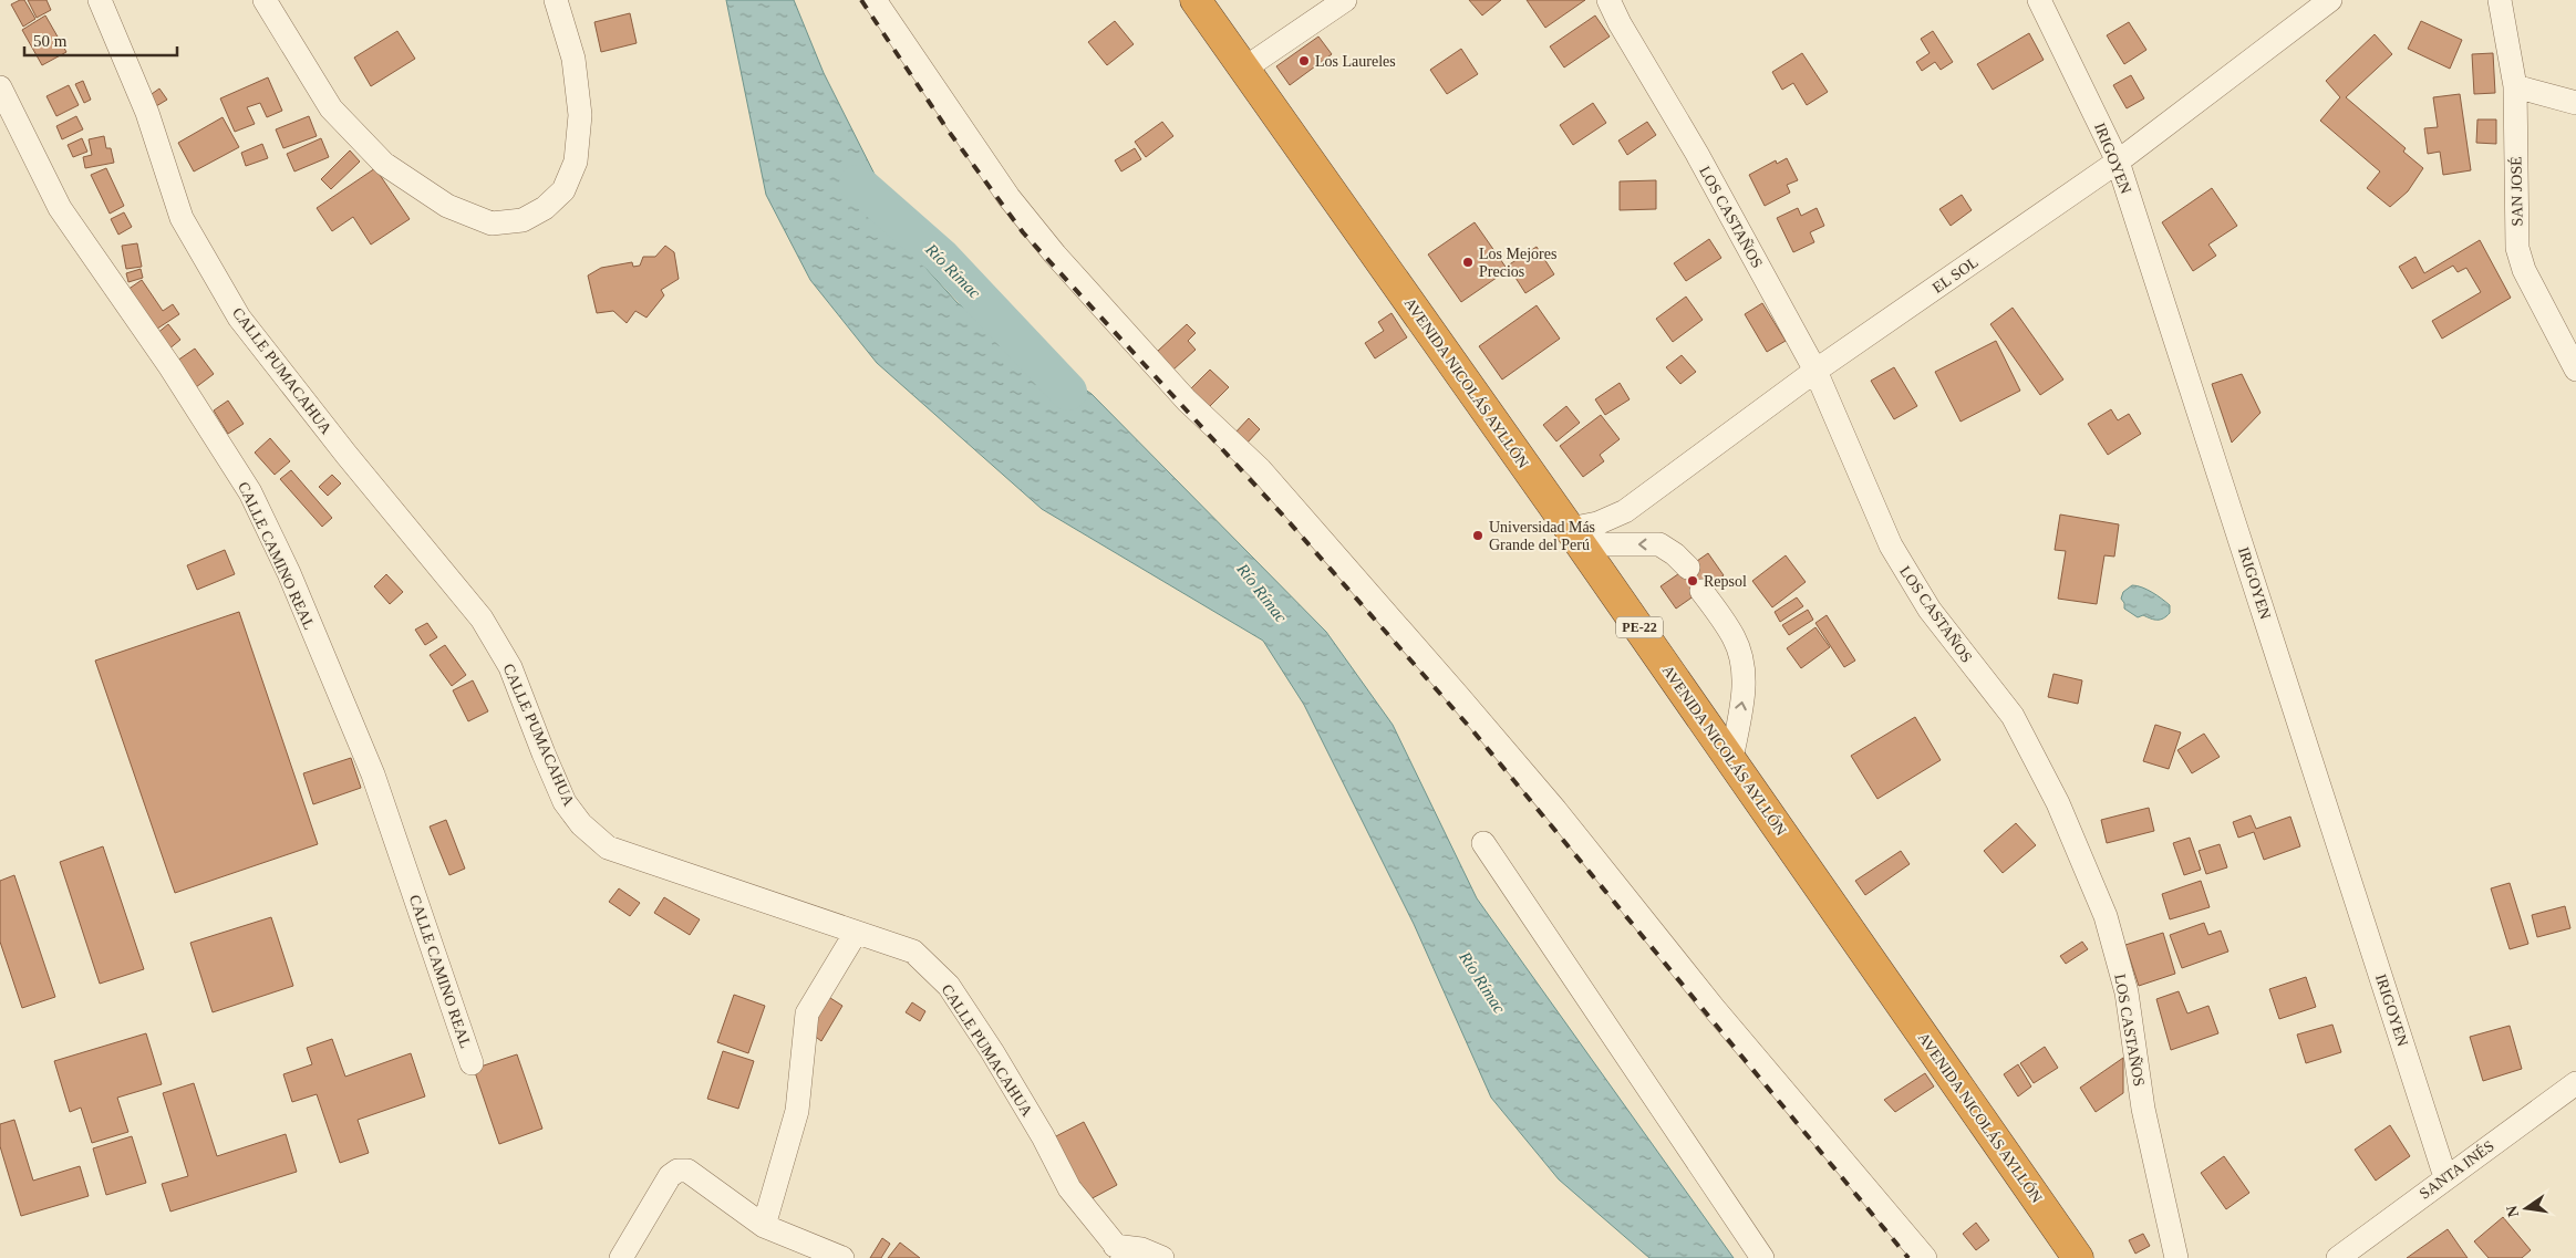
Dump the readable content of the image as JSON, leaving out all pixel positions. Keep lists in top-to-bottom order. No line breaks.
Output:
{"streets":{"highway":["AVENIDA NICOLÁS AYLLÓN","PE-22"],"street":["IRIGOYEN","SAN JOSÉ","LOS CASTAÑOS","EL SOL","CALLE PUMACAHUA","CALLE CAMINO REAL","SANTA INÉS"]},"crossings":[["IRIGOYEN","EL SOL"],["IRIGOYEN","SANTA INÉS"],["LOS CASTAÑOS","EL SOL"],["EL SOL","AVENIDA NICOLÁS AYLLÓN"]],"water":["Río Rímac"],"places":["Los Laureles","Los Mejores Precios","Universidad Más Grande del Perú","Repsol"],"scale_bar":"50 m","north":"left"}
